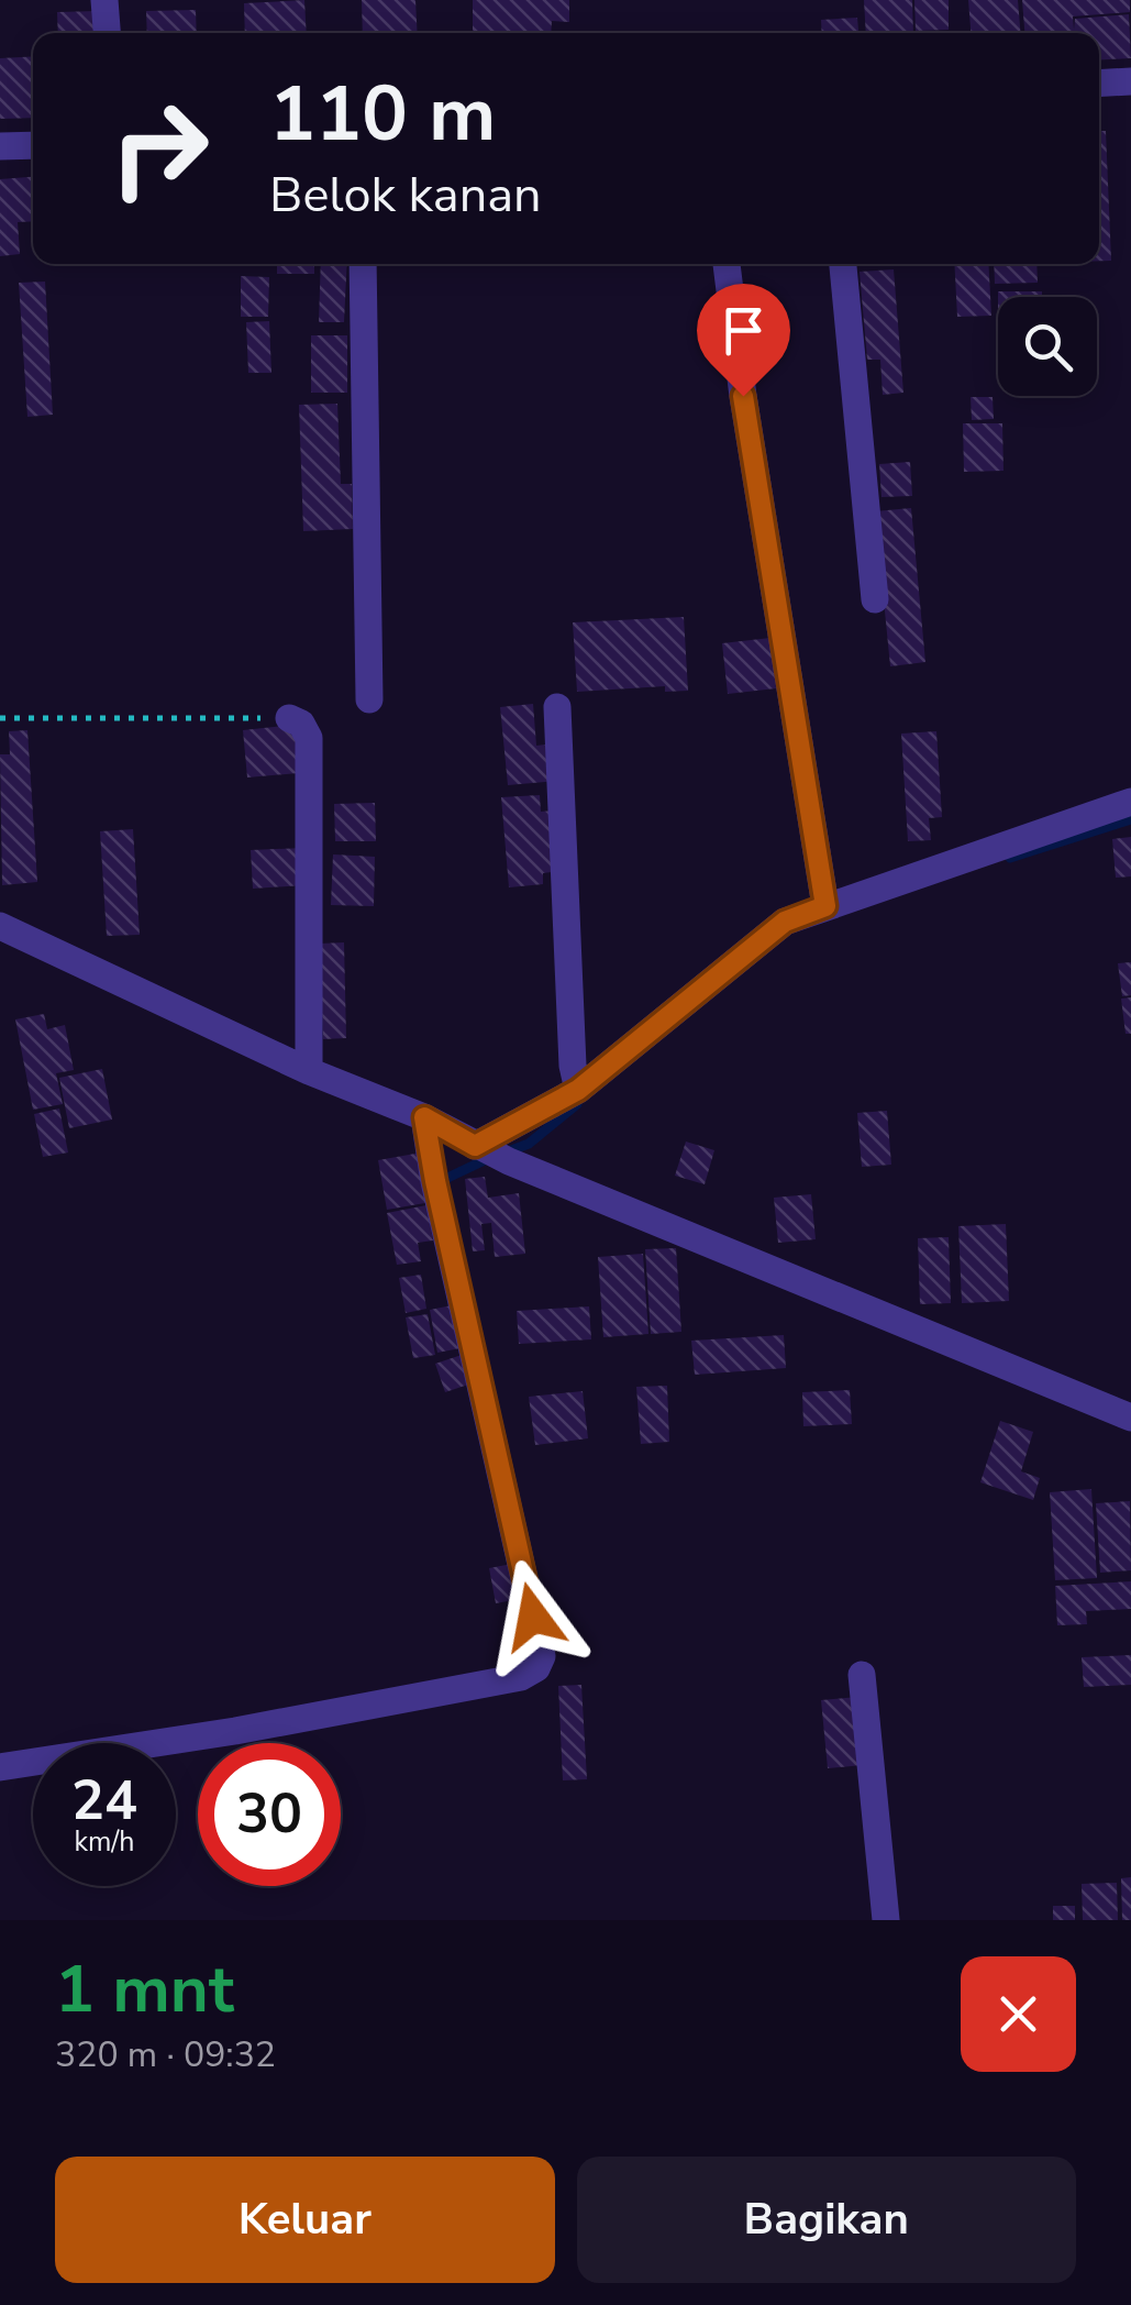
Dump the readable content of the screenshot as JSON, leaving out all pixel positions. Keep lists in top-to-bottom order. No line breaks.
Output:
{"page":{"turn":["110 m","Belok kanan"],"speed":"24 km/h","limit":"30","heading":["1 mnt","320 m · 09:32"],"buttons":["Keluar","Bagikan"]}}
